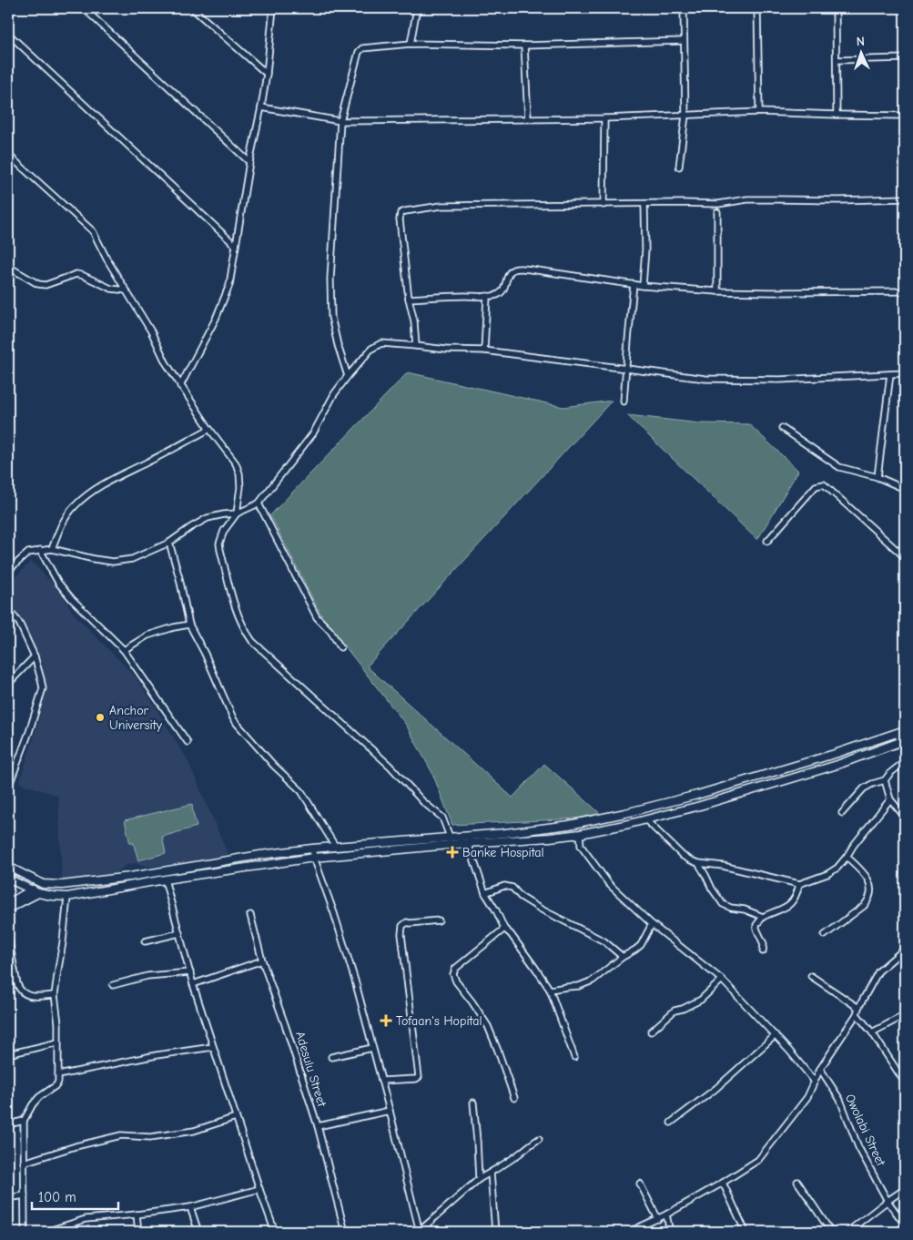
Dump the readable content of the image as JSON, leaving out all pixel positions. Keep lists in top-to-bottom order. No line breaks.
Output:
{"streets":{"street":["Adesulu Street","Owolabi Street"]},"places":{"other":["Anchor University"],"health":["Banke Hospital","Tofaan's Hopital"]},"scale_bar":"100 m","north":"top"}
